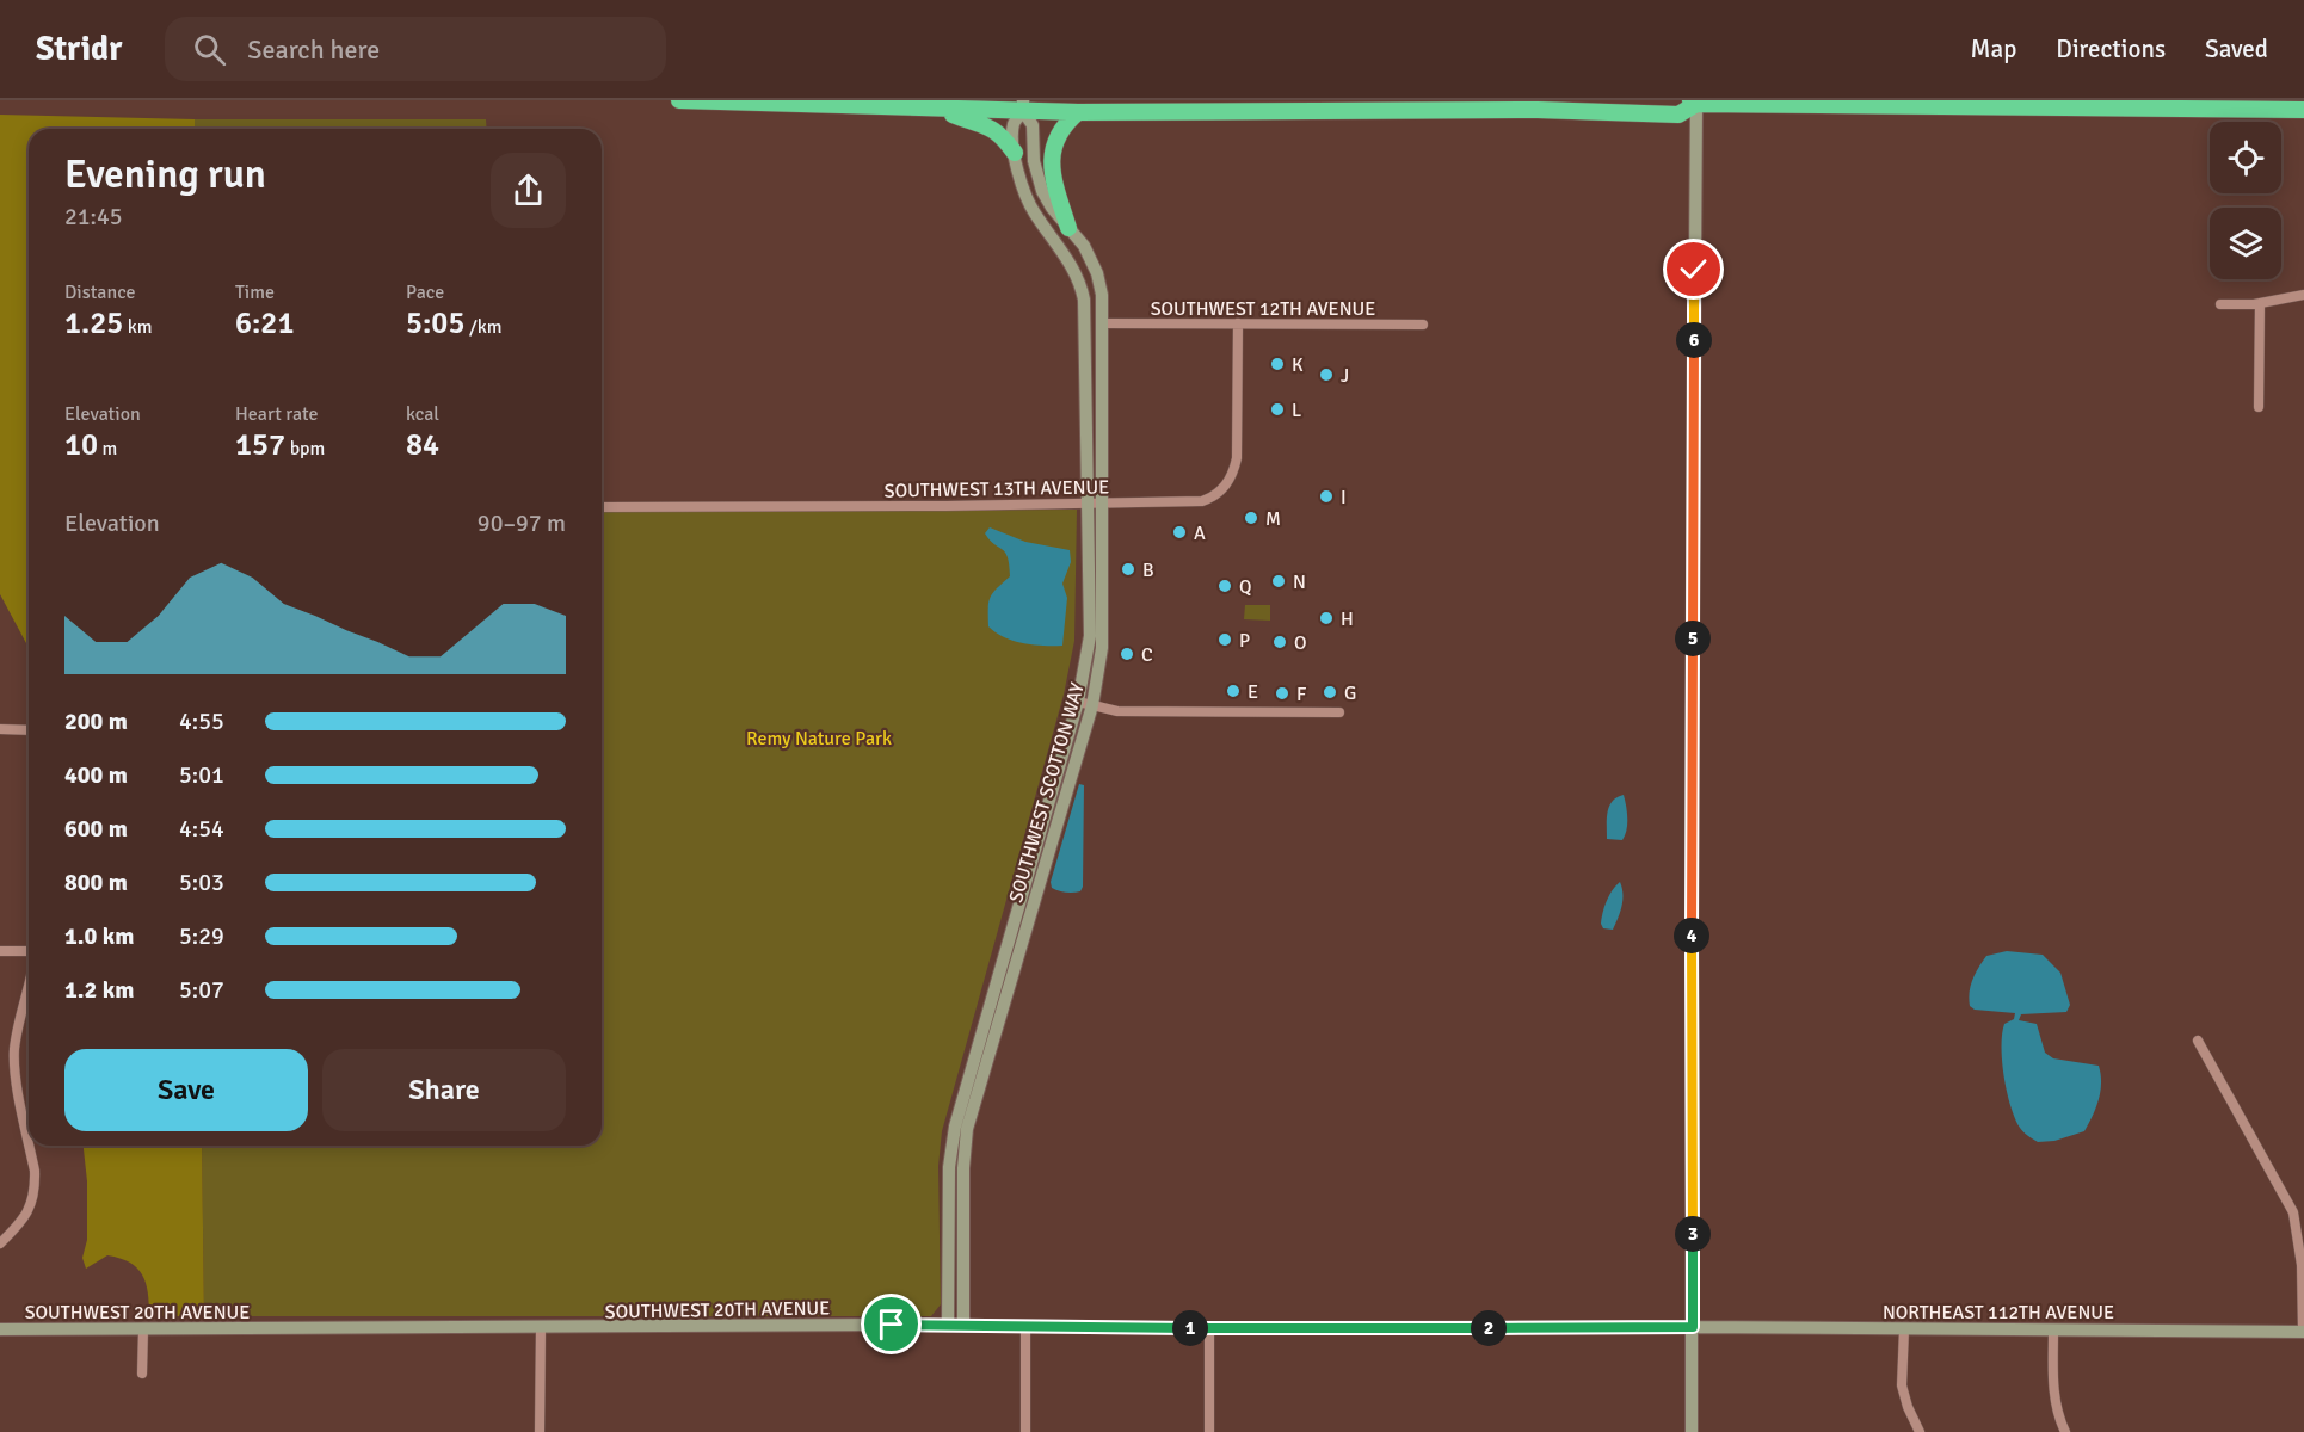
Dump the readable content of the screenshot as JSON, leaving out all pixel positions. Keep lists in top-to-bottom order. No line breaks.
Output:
{"streets":{"street":["SOUTHWEST 12TH AVENUE","SOUTHWEST 13TH AVENUE","SOUTHWEST SCOTTON WAY","SOUTHWEST 20TH AVENUE","NORTHEAST 112TH AVENUE"]},"crossings":[["SOUTHWEST 12TH AVENUE","SOUTHWEST 13TH AVENUE"],["SOUTHWEST 12TH AVENUE","SOUTHWEST SCOTTON WAY"],["SOUTHWEST 13TH AVENUE","SOUTHWEST SCOTTON WAY"],["SOUTHWEST SCOTTON WAY","SOUTHWEST 20TH AVENUE"],["SOUTHWEST 20TH AVENUE","NORTHEAST 112TH AVENUE"]],"parks":["Remy Nature Park"],"places":["K","J","L","I","M","A","B","N","Q","H","P","O","C","E","G","F"],"page":{"header":"Stridr","search":"Search here","nav":["Map","Directions","Saved"],"heading":["Evening run","21:45"],"stats":[["Distance","1.25 km"],["Time","6:21"],["Pace","5:05 /km"],["Elevation","10 m"],["Heart rate","157 bpm"],["kcal","84"]],"pins":["6","5","4","3","1","2"],"chart":["Elevation","90–97 m"],"list":[{"name":"200 m","note":"4:55"},{"name":"400 m","note":"5:01"},{"name":"600 m","note":"4:54"},{"name":"800 m","note":"5:03"},{"name":"1.0 km","note":"5:29"},{"name":"1.2 km","note":"5:07"}],"buttons":["Save","Share"]}}
